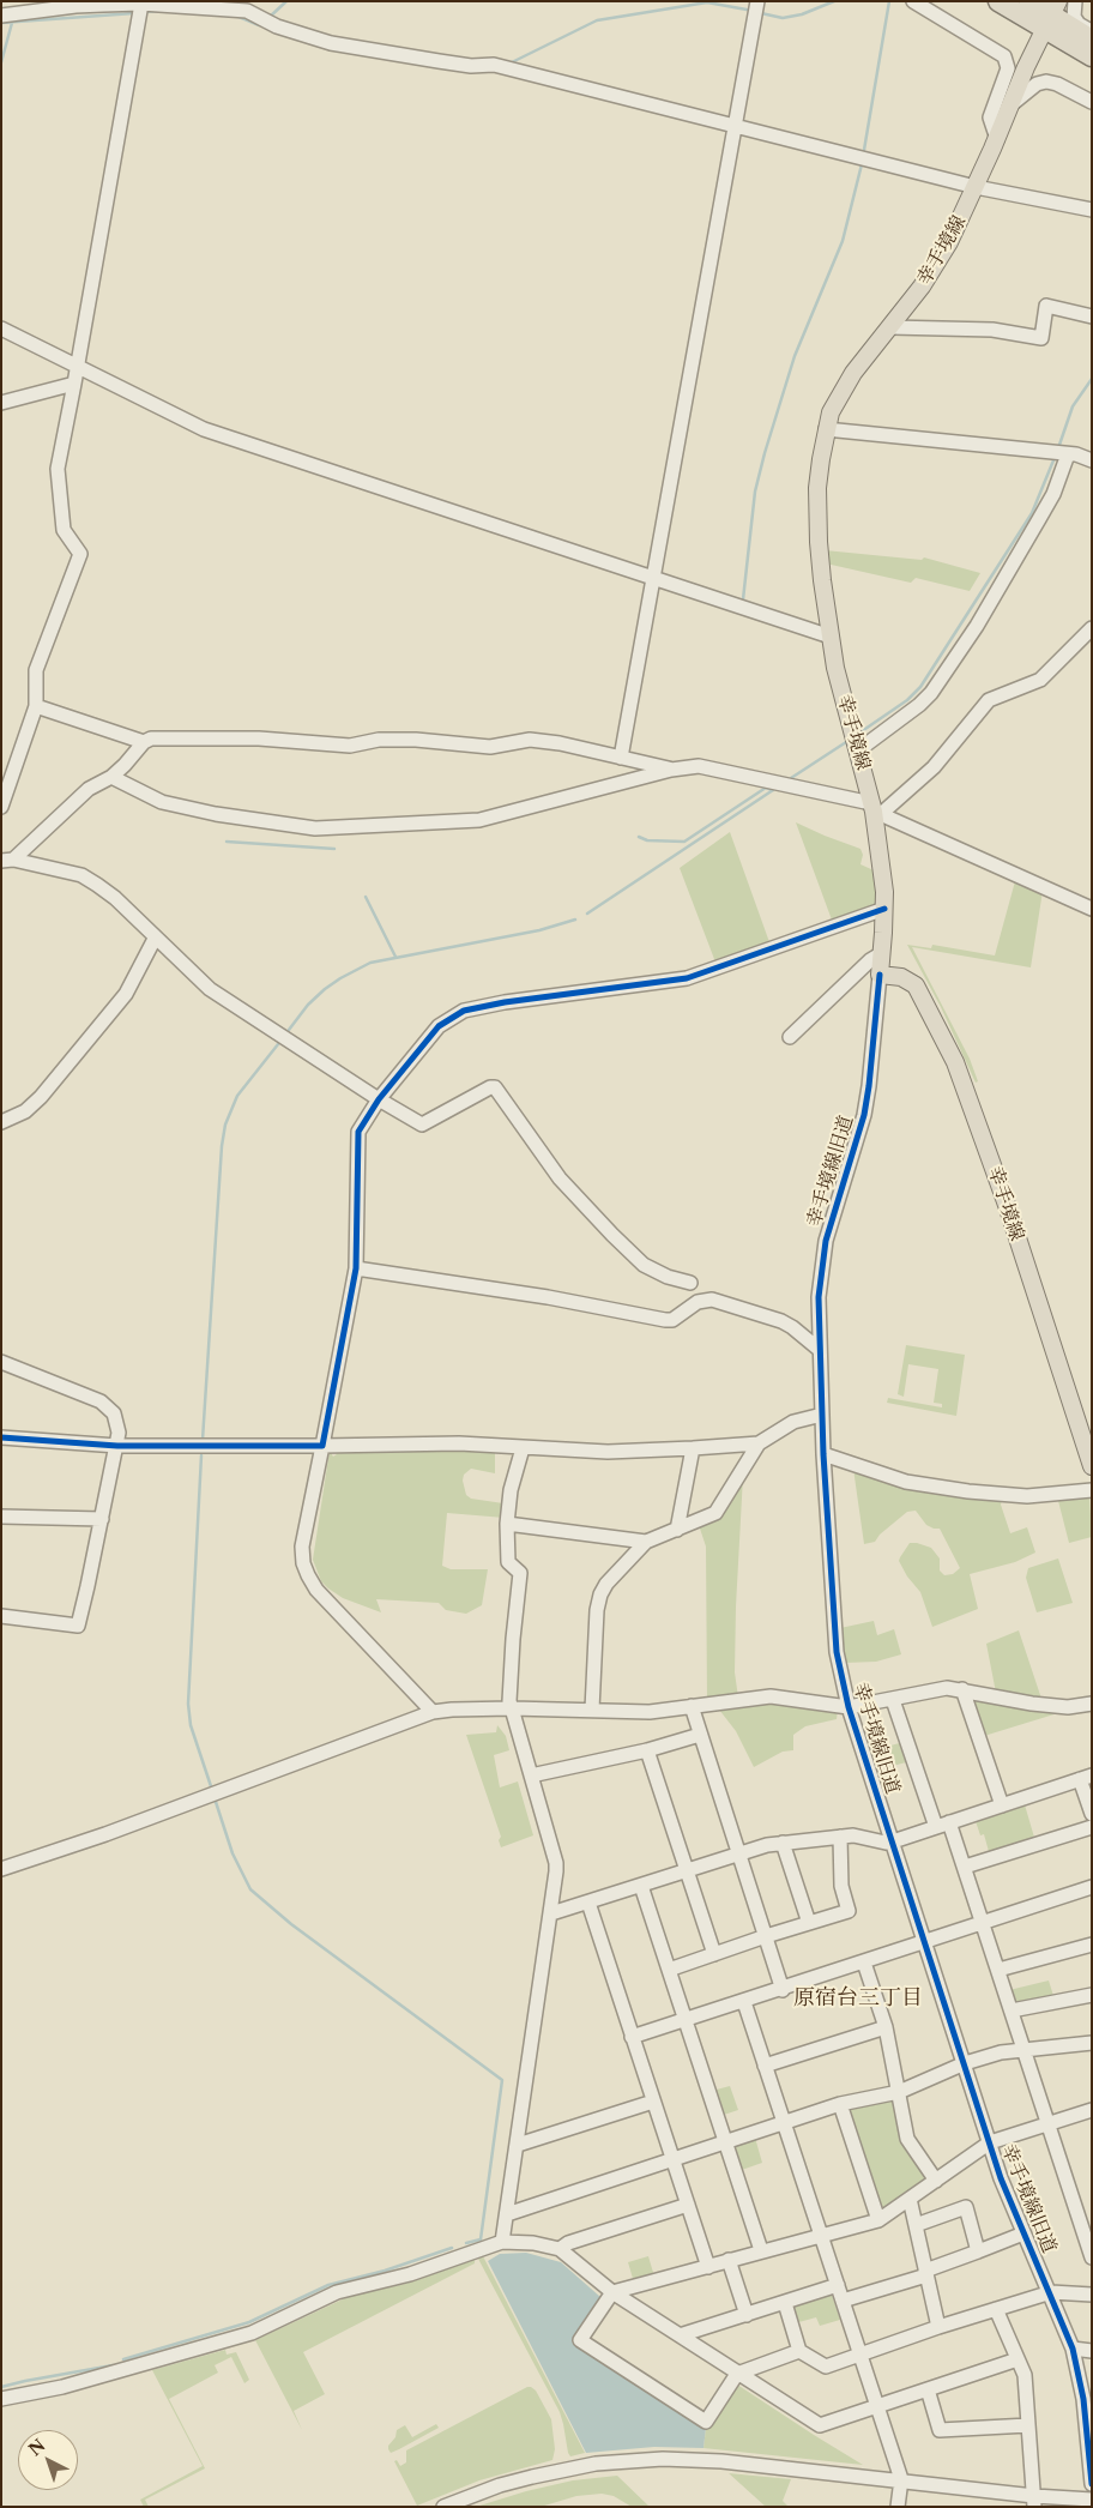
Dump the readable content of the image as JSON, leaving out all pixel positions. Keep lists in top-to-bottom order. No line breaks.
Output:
{"streets":{"main road":["幸手境線"],"street":["幸手境線旧道"]},"crossings":[["幸手境線","幸手境線旧道"]],"districts":["原宿台三丁目"],"north":"top left"}
